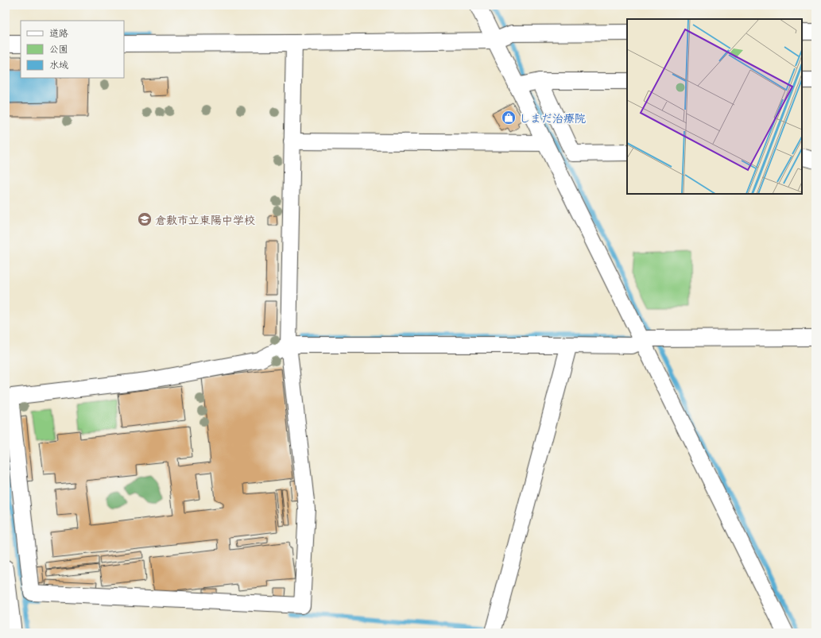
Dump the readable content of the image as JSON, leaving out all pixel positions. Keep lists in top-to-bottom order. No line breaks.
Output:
{"places":{"shop":["しまだ治療院"],"school or university":["倉敷市立東陽中学校"]},"legend":["道路","公園","水域"]}
